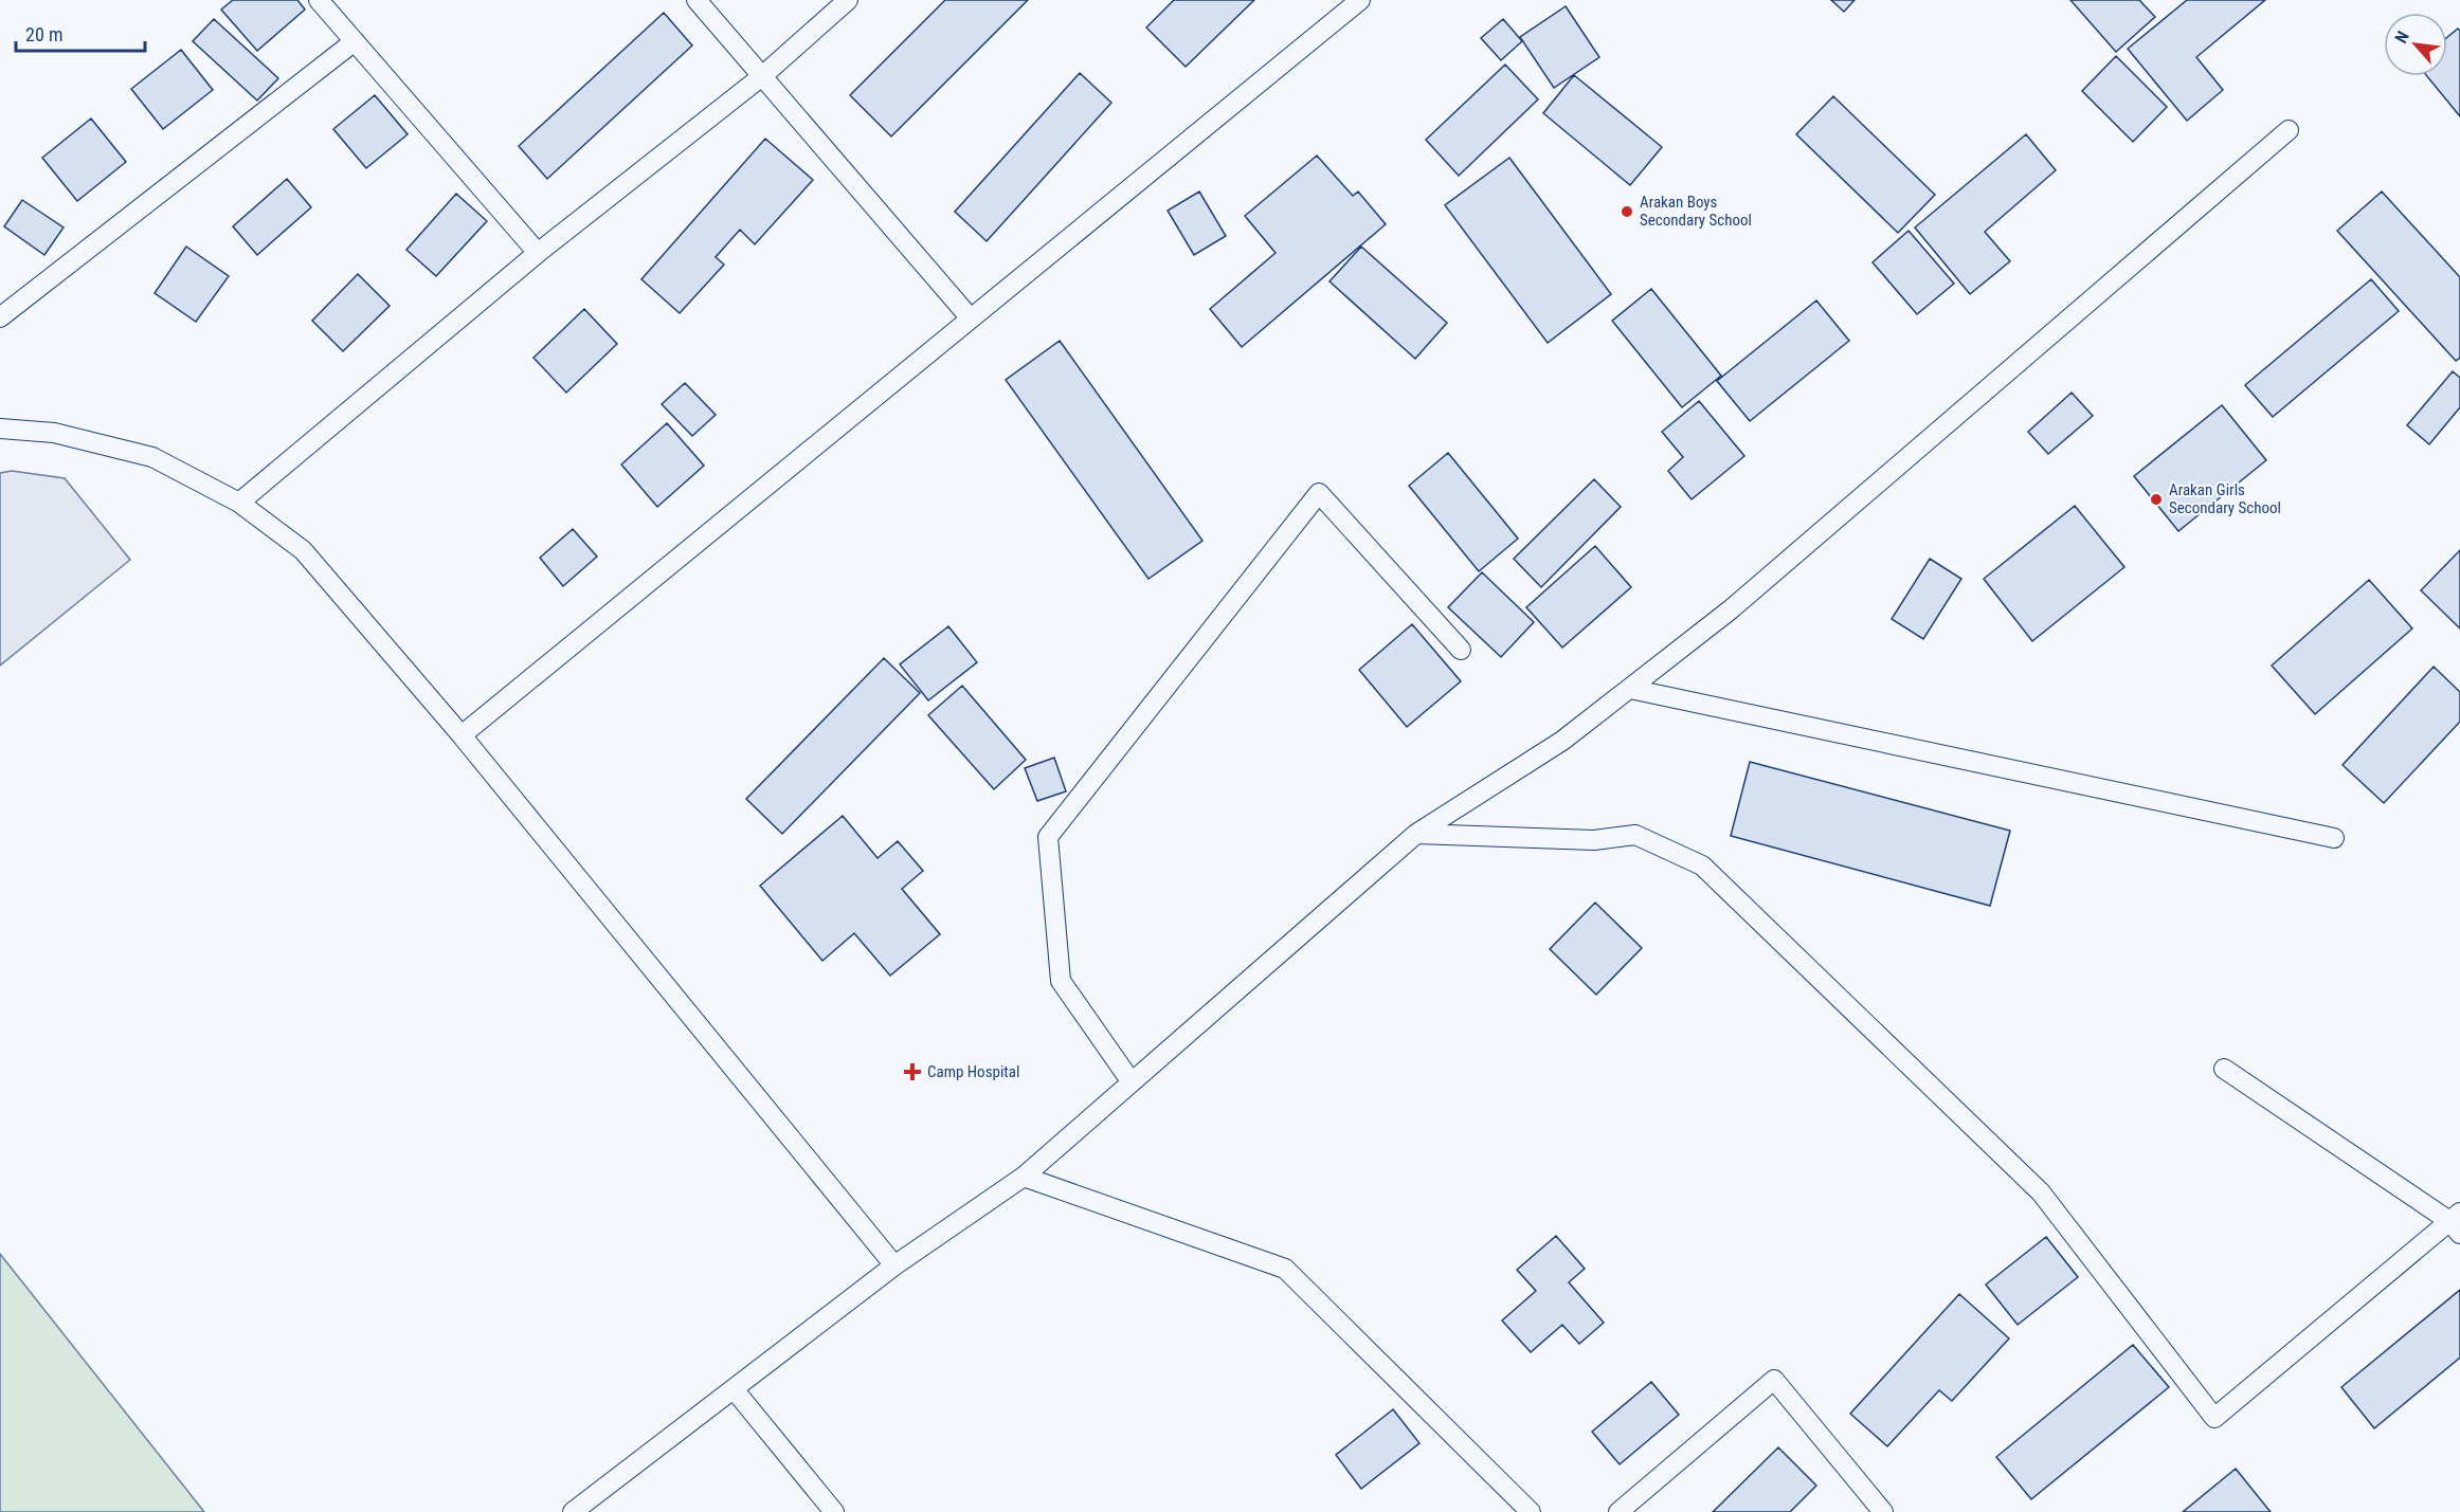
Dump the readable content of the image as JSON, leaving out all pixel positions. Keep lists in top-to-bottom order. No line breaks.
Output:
{"places":{"other":["Arakan Boys Secondary School","Arakan Girls Secondary School"],"health":["Camp Hospital"]},"scale_bar":"20 m","north":"top left"}
